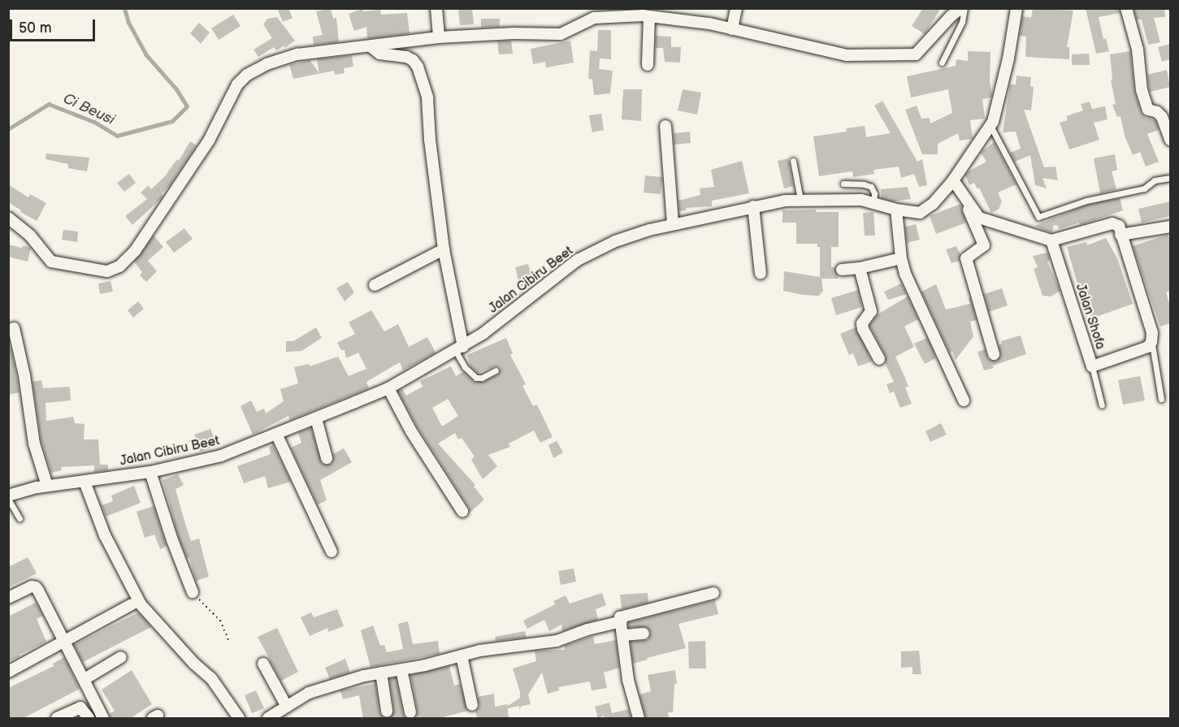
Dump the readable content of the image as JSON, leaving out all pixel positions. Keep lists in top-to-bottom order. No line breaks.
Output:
{"streets":{"street":["Jalan Cibiru Beet","Jalan Shofa"]},"water":["Ci Beusi"],"scale_bar":"50 m"}
